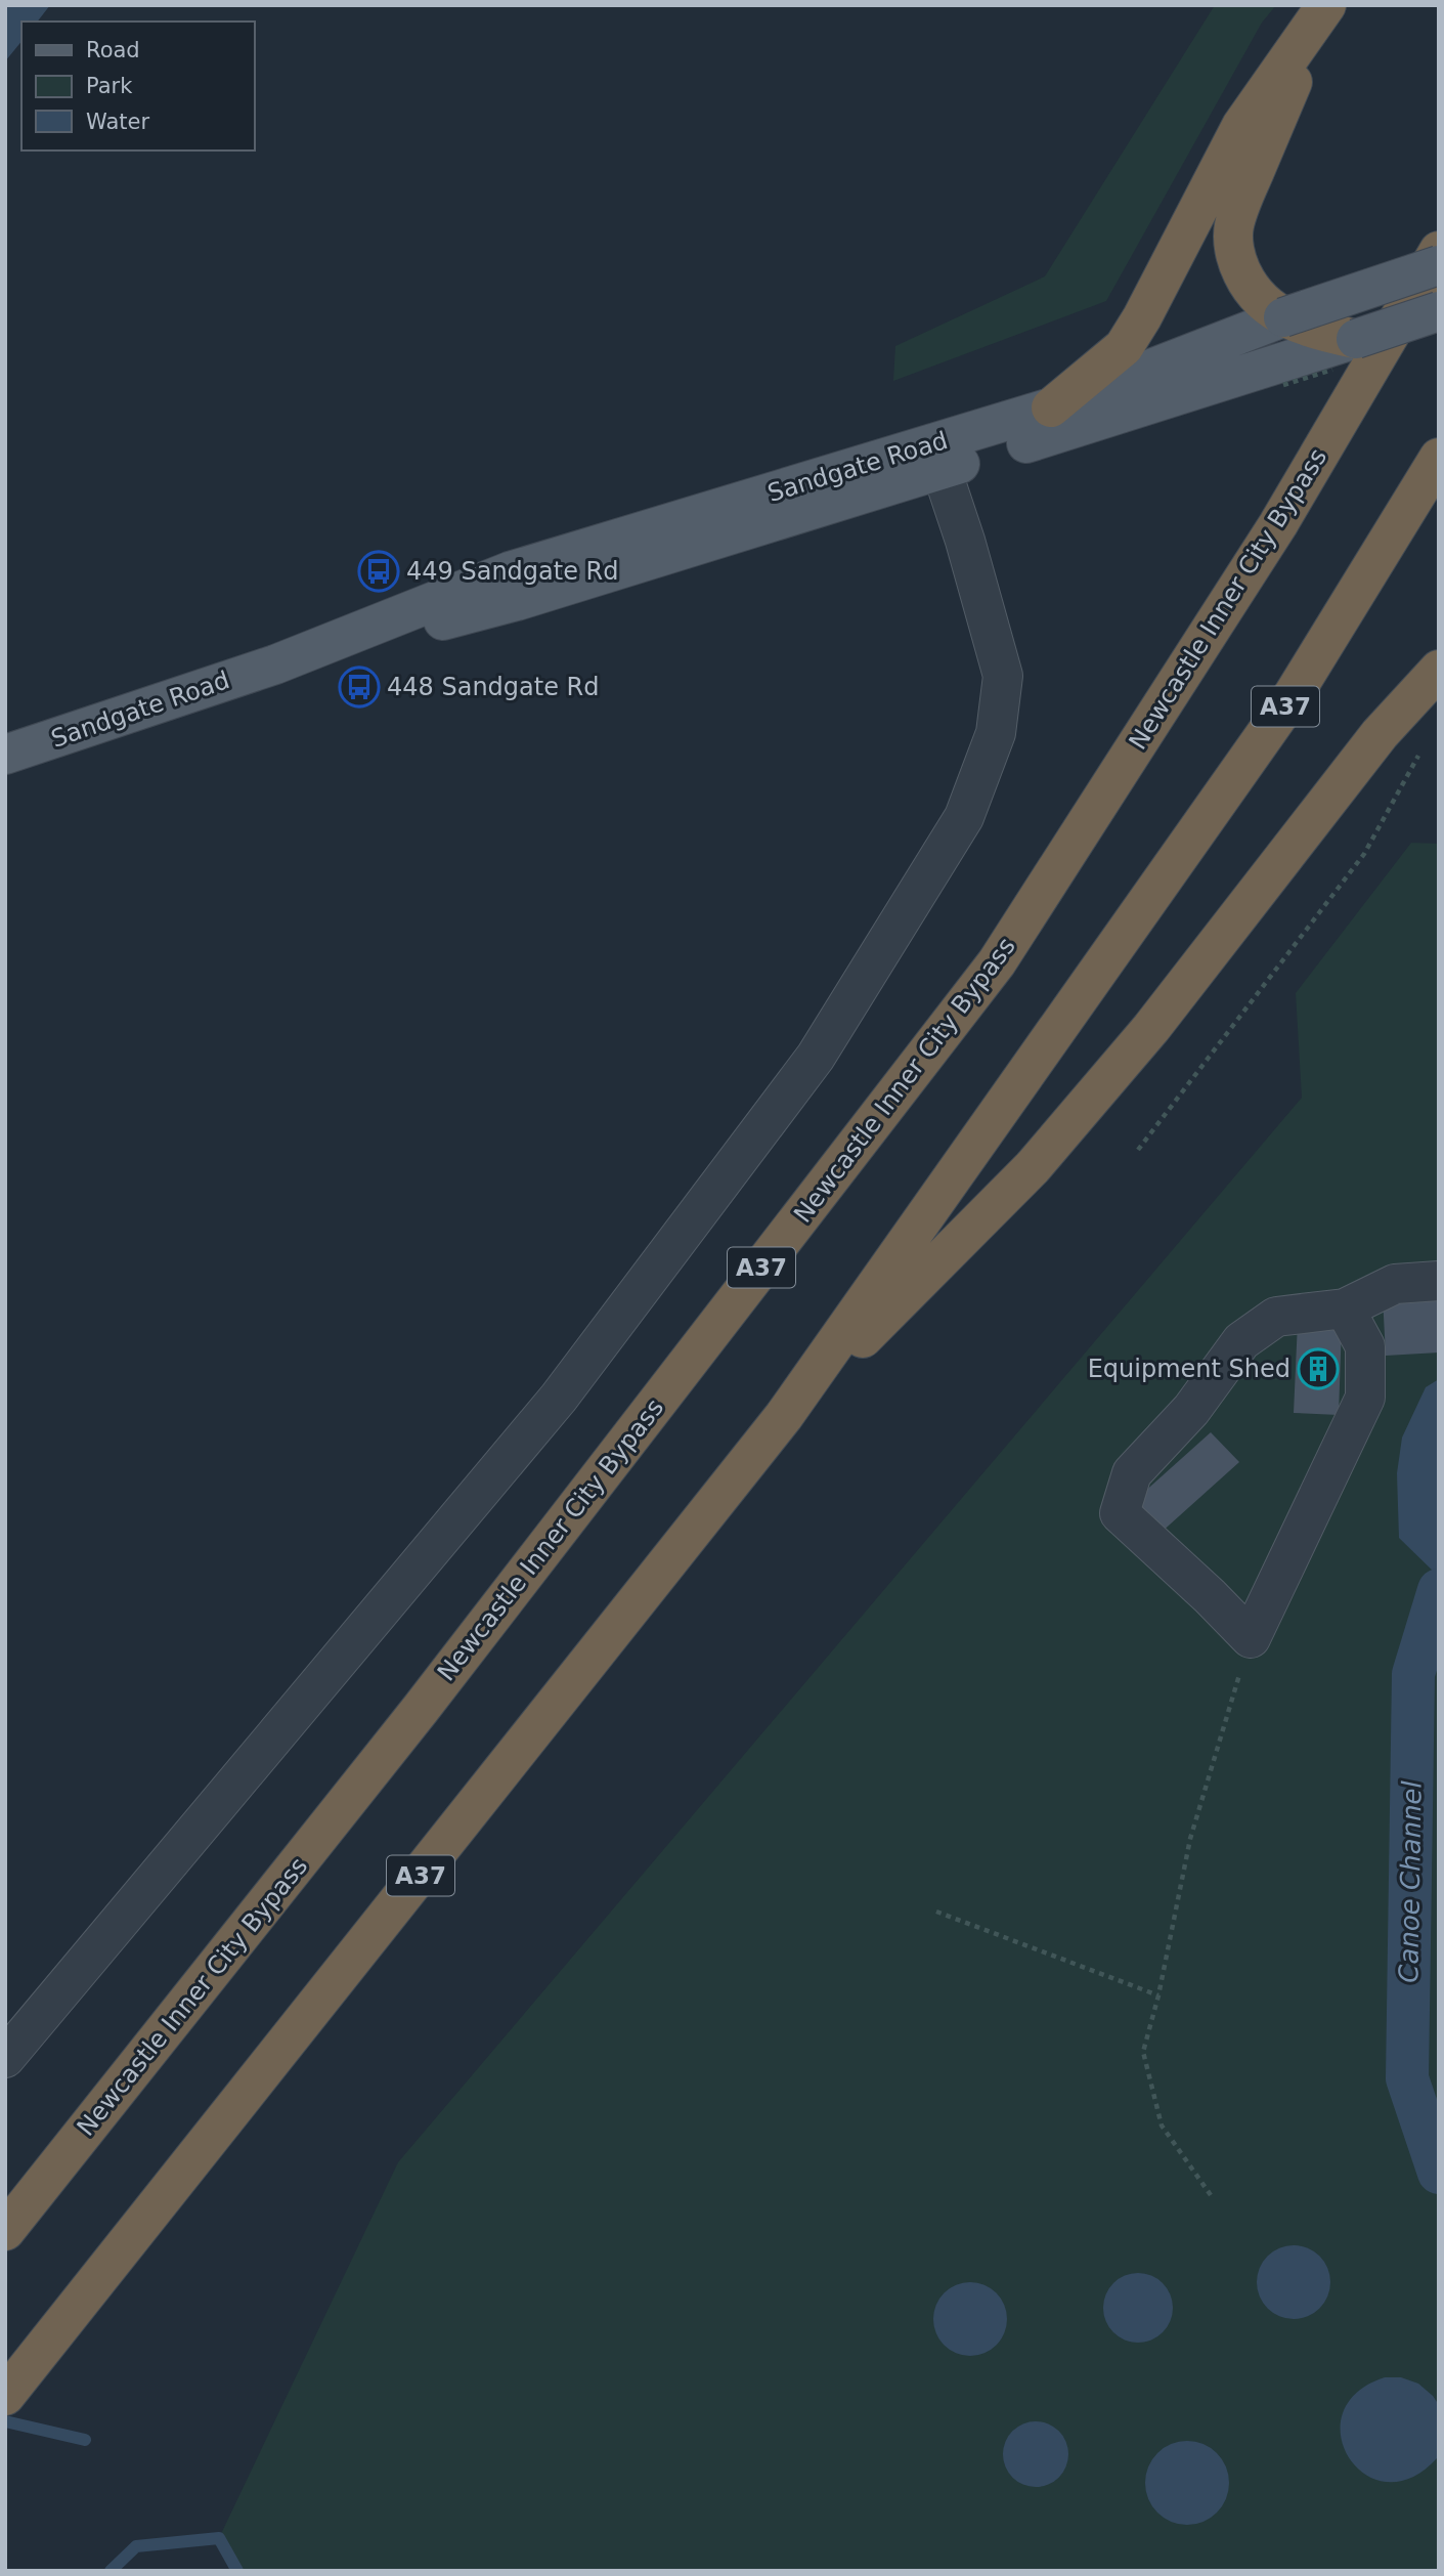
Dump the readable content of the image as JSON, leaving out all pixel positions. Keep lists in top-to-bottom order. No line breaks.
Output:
{"streets":{"highway":["Newcastle Inner City Bypass","A37"],"main road":["Sandgate Road"]},"water":["Canoe Channel"],"places":{"bus stop":["449 Sandgate Rd","448 Sandgate Rd"],"building":["Equipment Shed"]},"legend":["Road","Park","Water"]}
